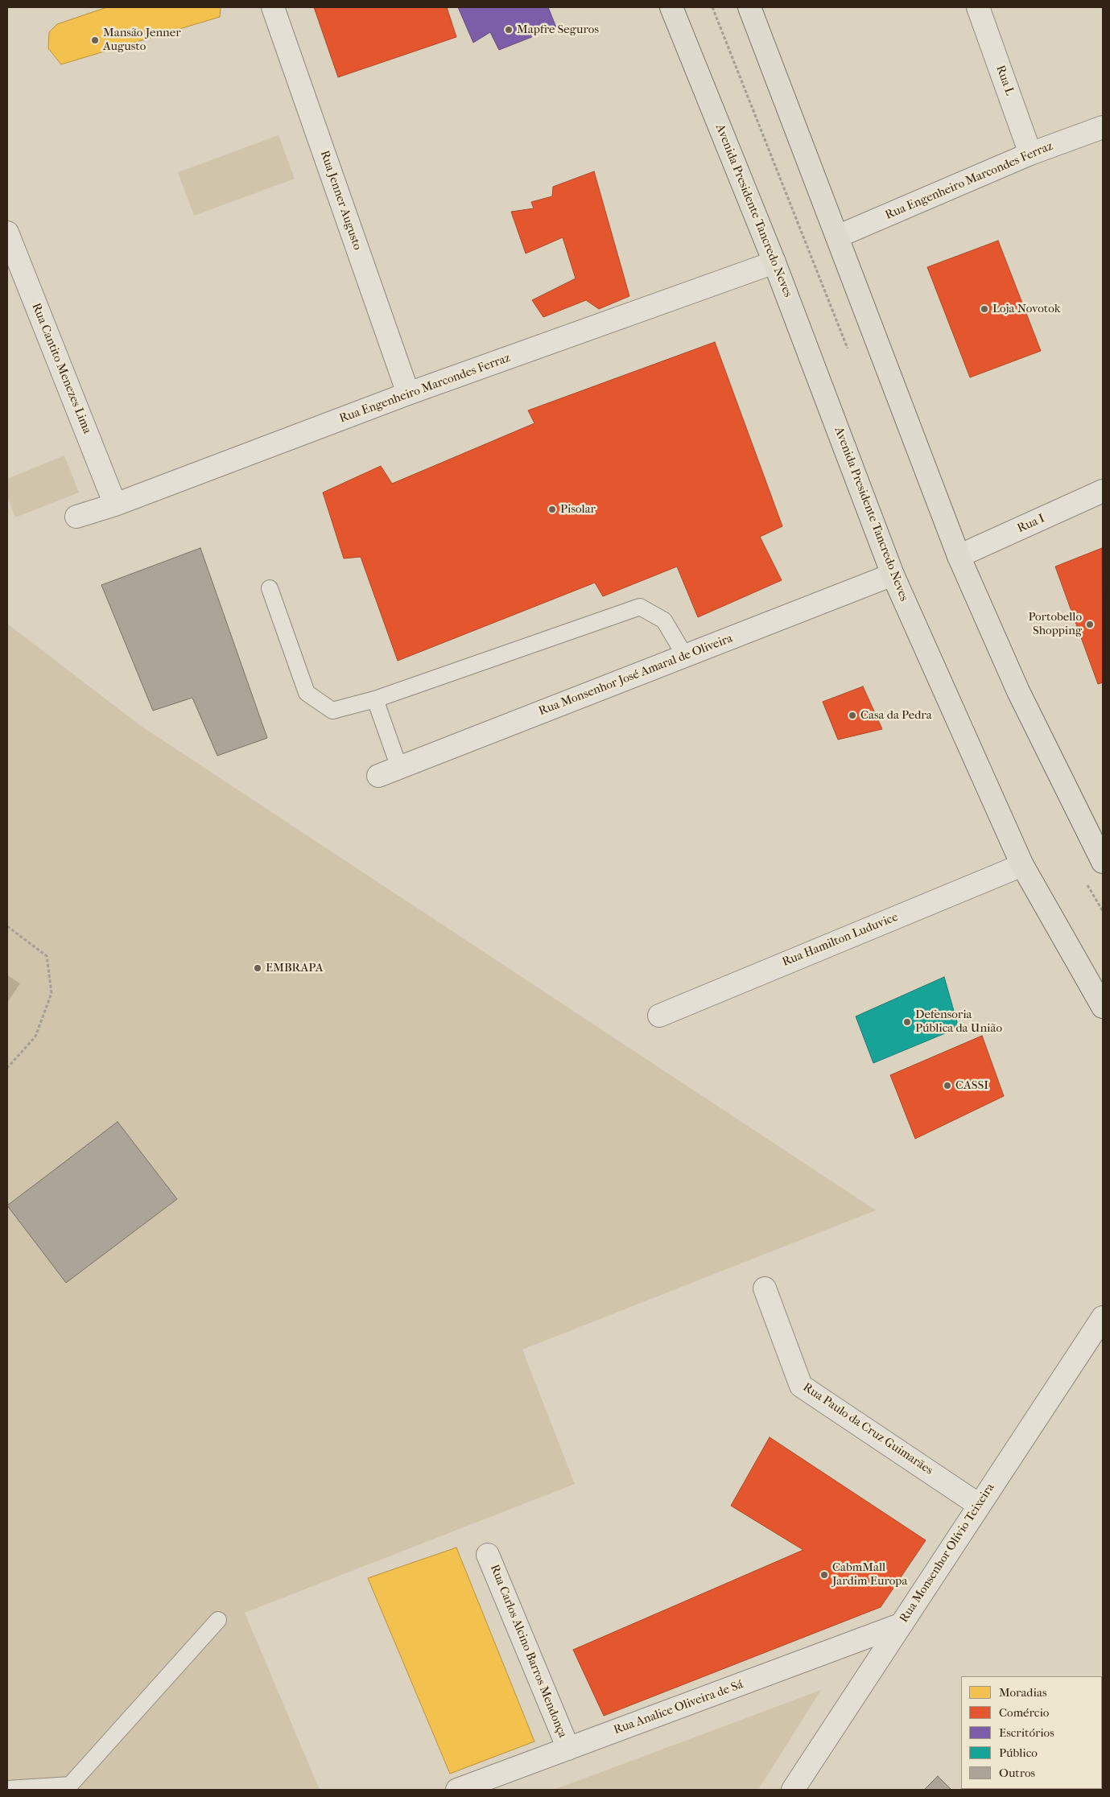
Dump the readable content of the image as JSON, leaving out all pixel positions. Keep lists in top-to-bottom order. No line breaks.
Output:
{"streets":{"main road":["Avenida Presidente Tancredo Neves"],"street":["Rua L","Rua Engenheiro Marcondes Ferraz","Rua Jenner Augusto","Rua Cantito Menezes Lima","Rua I","Rua Monsenhor José Amaral de Oliveira","Rua Hamilton Luduvice","Rua Paulo da Cruz Guimarães","Rua Monsenhor Olívio Teixeira","Rua Carlos Alcino Barros Mendonça","Rua Analice Oliveira de Sá"]},"crossings":[["Rua L","Rua Engenheiro Marcondes Ferraz"],["Rua Engenheiro Marcondes Ferraz","Rua Jenner Augusto"],["Rua Engenheiro Marcondes Ferraz","Avenida Presidente Tancredo Neves"],["Rua Engenheiro Marcondes Ferraz","Rua Cantito Menezes Lima"],["Avenida Presidente Tancredo Neves","Rua Monsenhor José Amaral de Oliveira"],["Avenida Presidente Tancredo Neves","Rua Hamilton Luduvice"],["Rua Paulo da Cruz Guimarães","Rua Monsenhor Olívio Teixeira"],["Rua Monsenhor Olívio Teixeira","Rua Analice Oliveira de Sá"],["Rua Carlos Alcino Barros Mendonça","Rua Analice Oliveira de Sá"]],"places":["Mapfre Seguros","Mansão Jenner Augusto","Loja Novotok","Pisolar","Portobello Shopping","Casa da Pedra","EMBRAPA","Defensoria Pública da União","CASSI","CabmMall Jardim Europa"],"legend":["Moradias","Comércio","Escritórios","Público","Outros"]}
